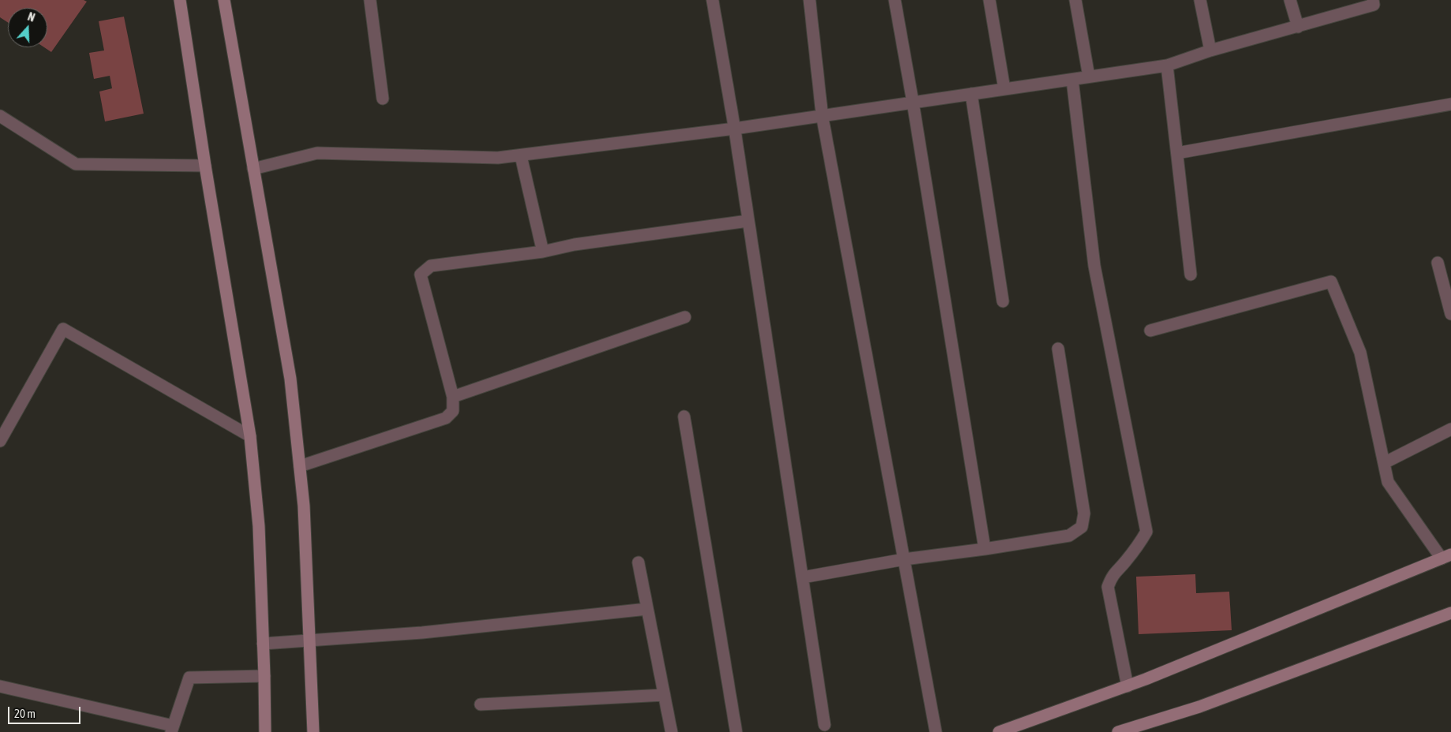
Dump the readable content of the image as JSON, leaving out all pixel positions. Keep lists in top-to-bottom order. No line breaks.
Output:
{"scale_bar":"20 m","north":"top"}
